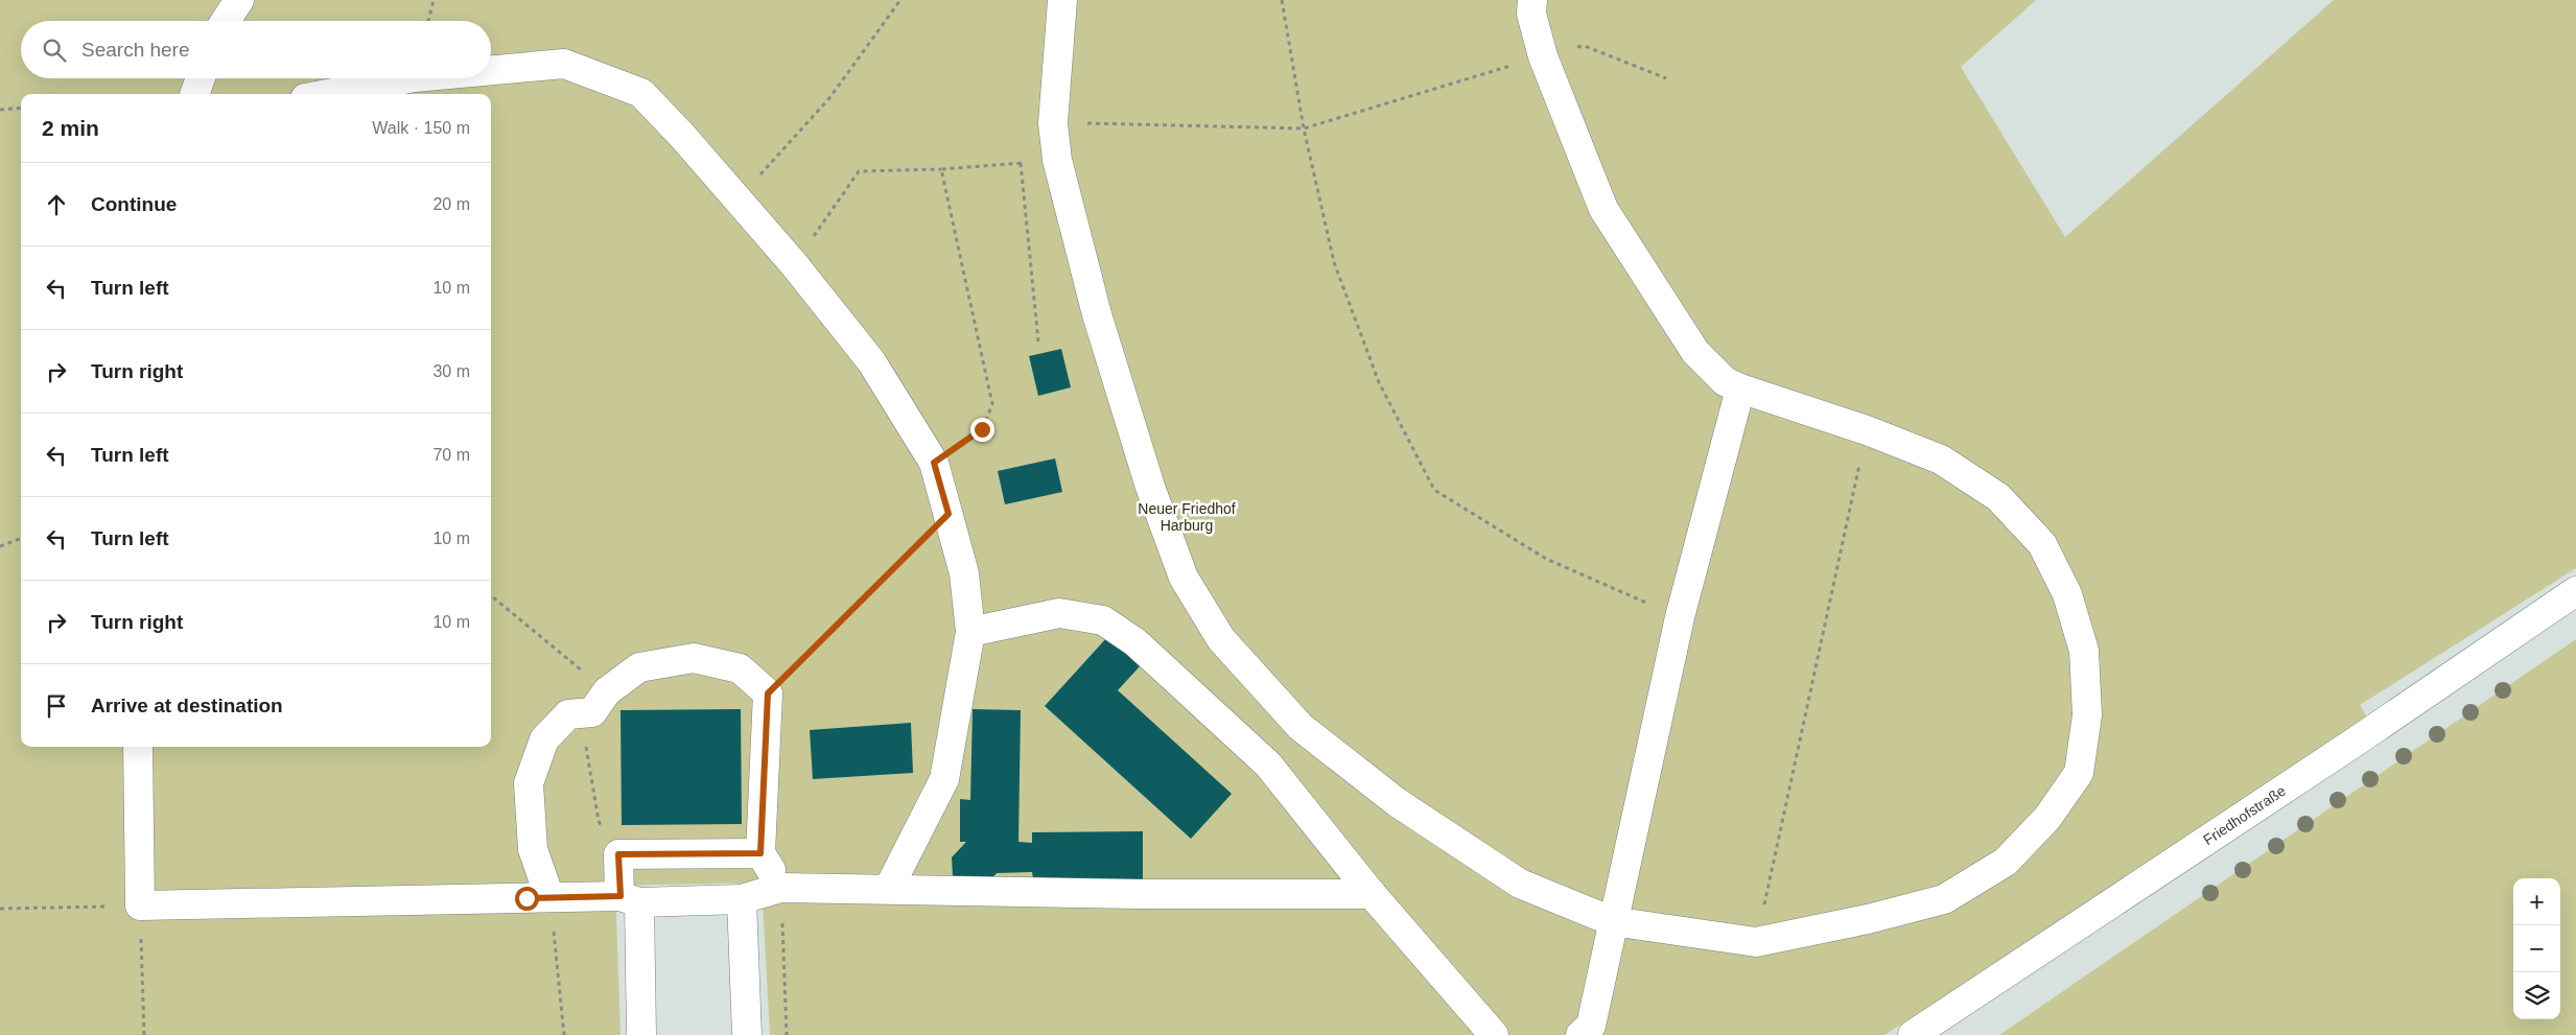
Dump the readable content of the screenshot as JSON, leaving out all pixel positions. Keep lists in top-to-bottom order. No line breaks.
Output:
{"streets":{"street":["Friedhofstraße"]},"parks":["Neuer Friedhof Harburg"],"page":{"search":"Search here","heading":["2 min","Walk · 150 m"],"list":[["Continue","20 m"],["Turn left","10 m"],["Turn right","30 m"],["Turn left","70 m"],["Turn left","10 m"],["Turn right","10 m"],"Arrive at destination"],"map_buttons":["+","−"]}}
